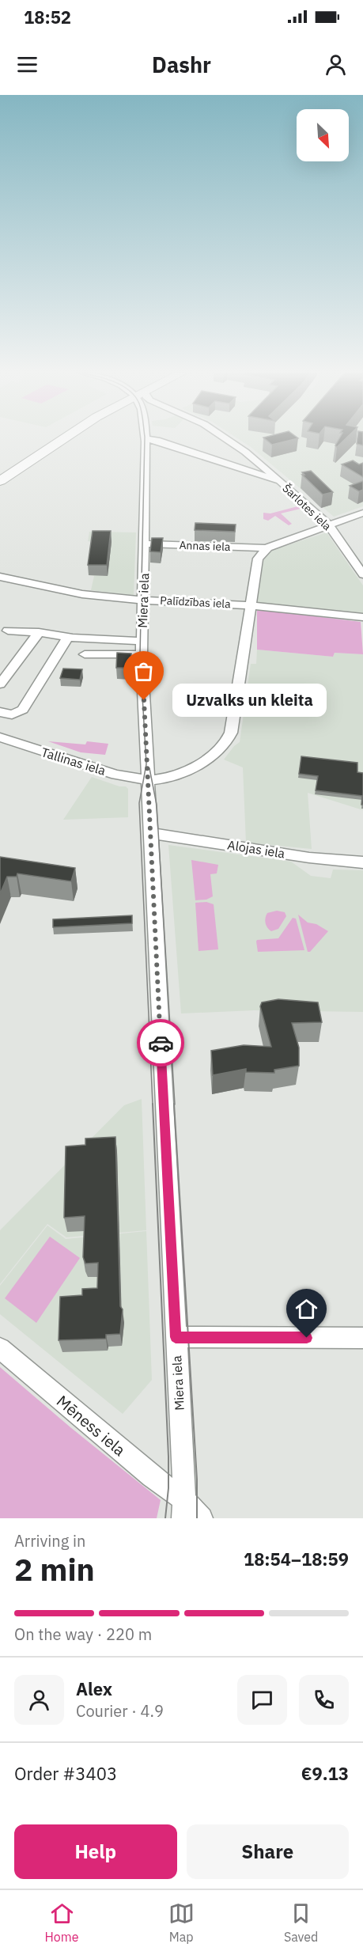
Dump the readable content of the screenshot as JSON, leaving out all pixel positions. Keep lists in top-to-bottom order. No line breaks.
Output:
{"streets":{"street":["Šarlotes iela","Annas iela","Miera iela","Palīdzības iela","Tallinas iela","Alojas iela","Mēness iela"]},"crossings":[["Annas iela","Miera iela"],["Annas iela","Tallinas iela"],["Miera iela","Palīdzības iela"],["Miera iela","Tallinas iela"],["Miera iela","Alojas iela"],["Miera iela","Mēness iela"],["Palīdzības iela","Tallinas iela"]],"places":["Uzvalks un kleita"],"north":"bottom right","page":{"status":"18:52","header":"Dashr","bubble":"Uzvalks un kleita","heading":["2 min","Arriving in","18:54–18:59"],"panel":["Alex","Courier · 4.9","Order #3403","€9.13"],"bar":"On the way · 220 m","buttons":["Help","Share"],"tabs":["Home","Map","Saved"]}}
